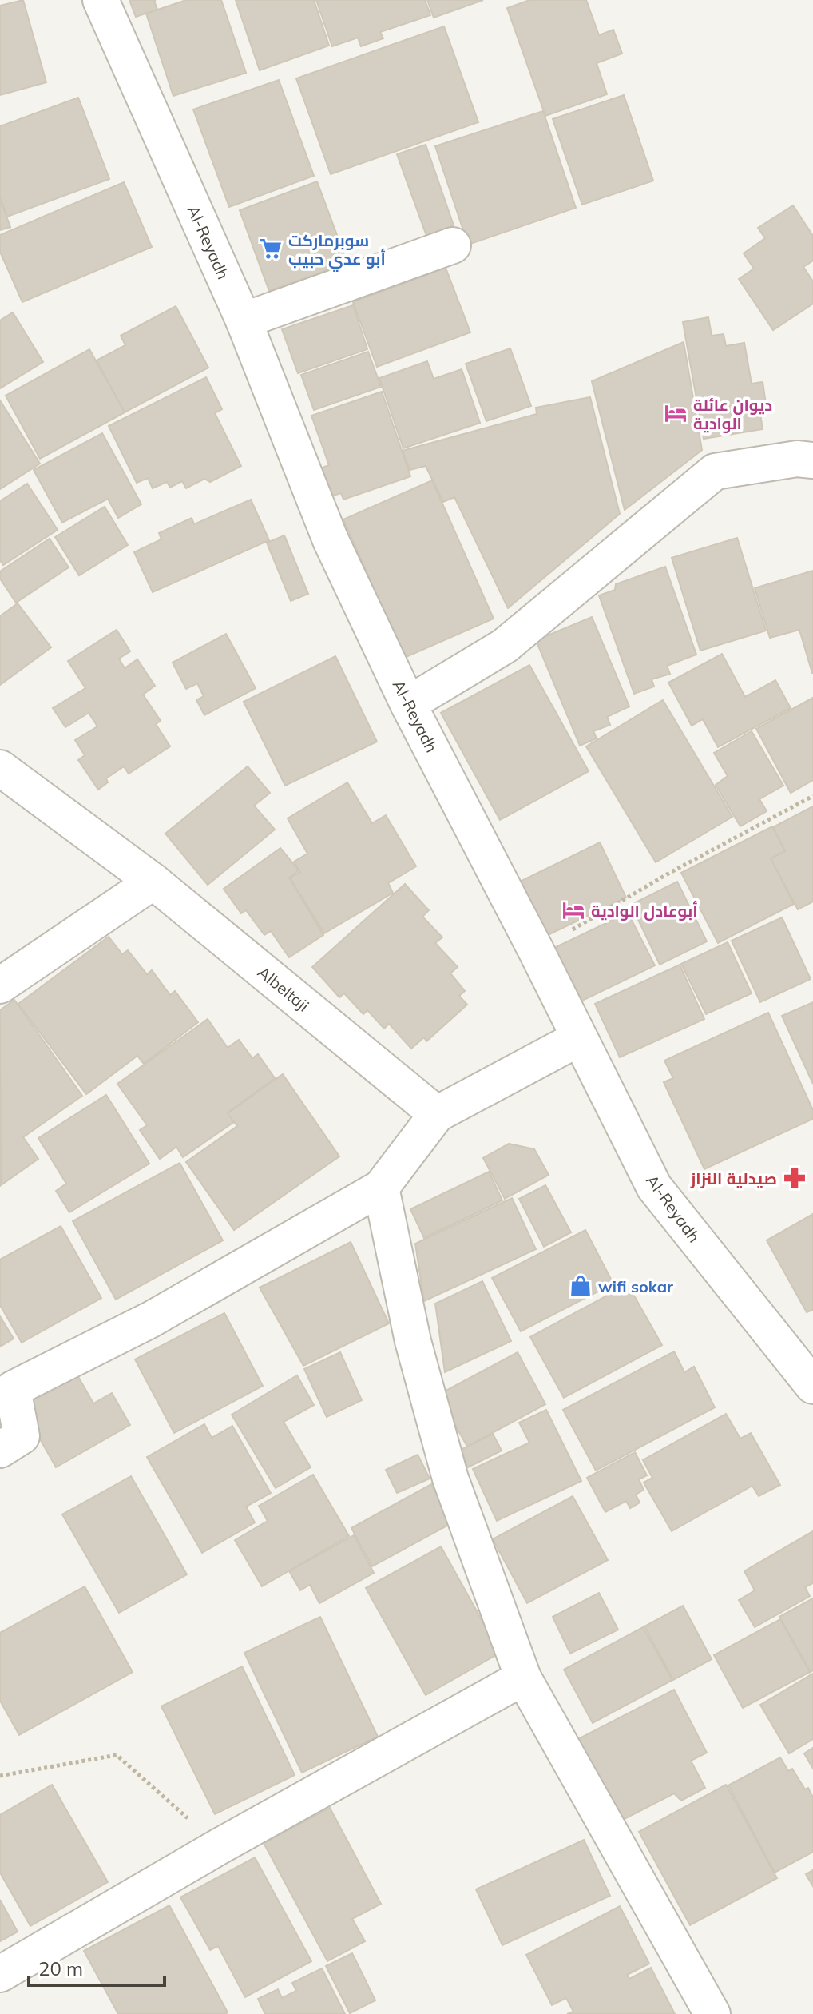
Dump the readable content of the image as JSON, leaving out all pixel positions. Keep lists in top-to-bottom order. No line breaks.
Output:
{"streets":{"street":["Al-Reyadh","Albeltaji"]},"places":{"supermarket":["سوبرماركت أبو عدي حبيب"],"hotel":["ديوان عائلة الوادية","أبوعادل الوادية"],"pharmacy":["صيدلية النزاز"],"shop":["wifi sokar"]},"scale_bar":"20 m"}
